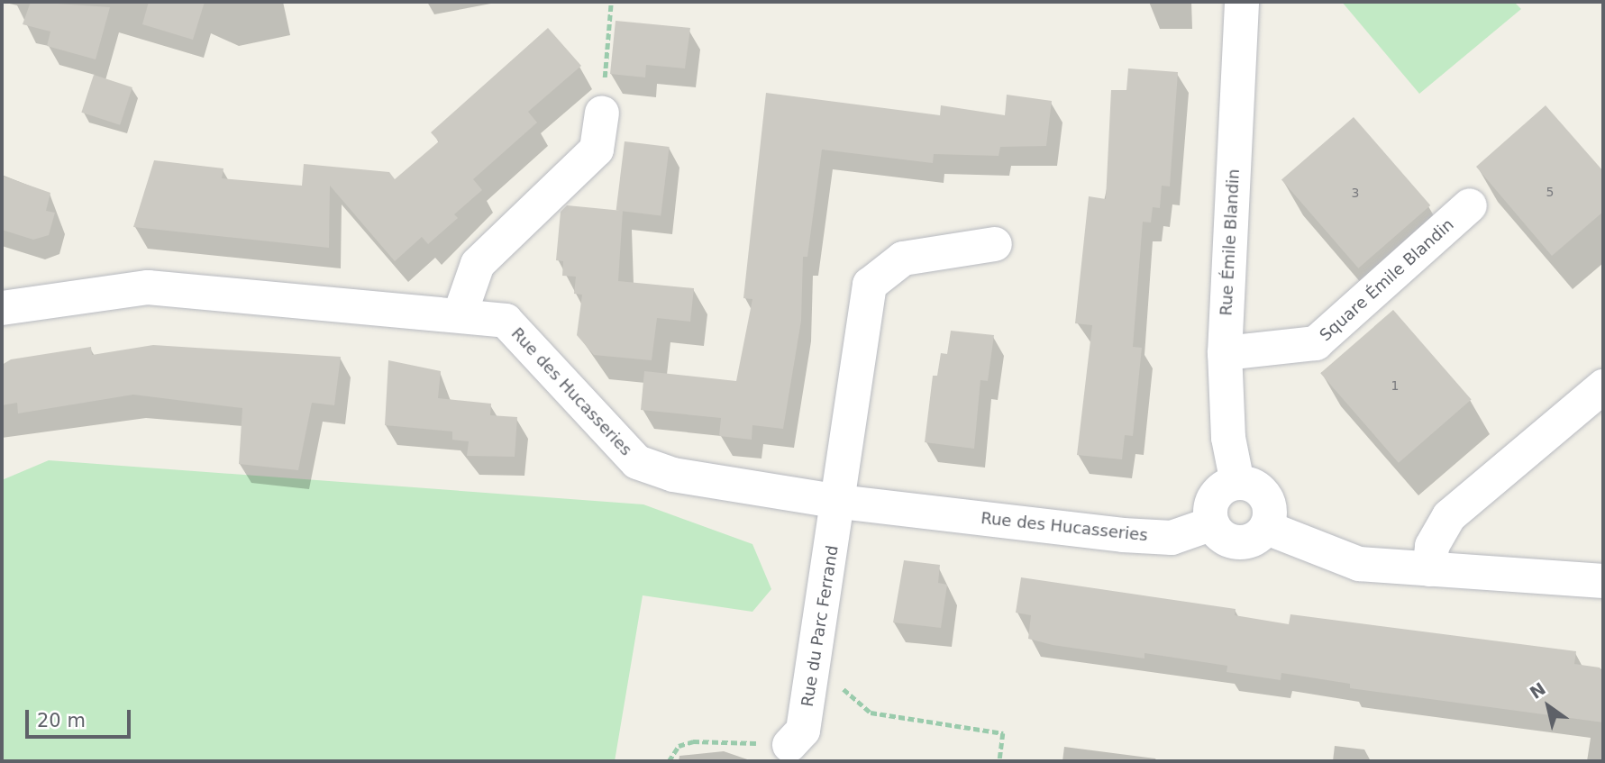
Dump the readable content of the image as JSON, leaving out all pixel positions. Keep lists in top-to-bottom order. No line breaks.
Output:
{"streets":{"street":["Rue Émile Blandin","Square Émile Blandin","Rue des Hucasseries","Rue du Parc Ferrand"]},"crossings":[["Rue Émile Blandin","Square Émile Blandin"],["Rue Émile Blandin","Rue des Hucasseries"],["Rue des Hucasseries","Rue du Parc Ferrand"]],"house_numbers":["5","3","1"],"scale_bar":"20 m","north":"top left"}
